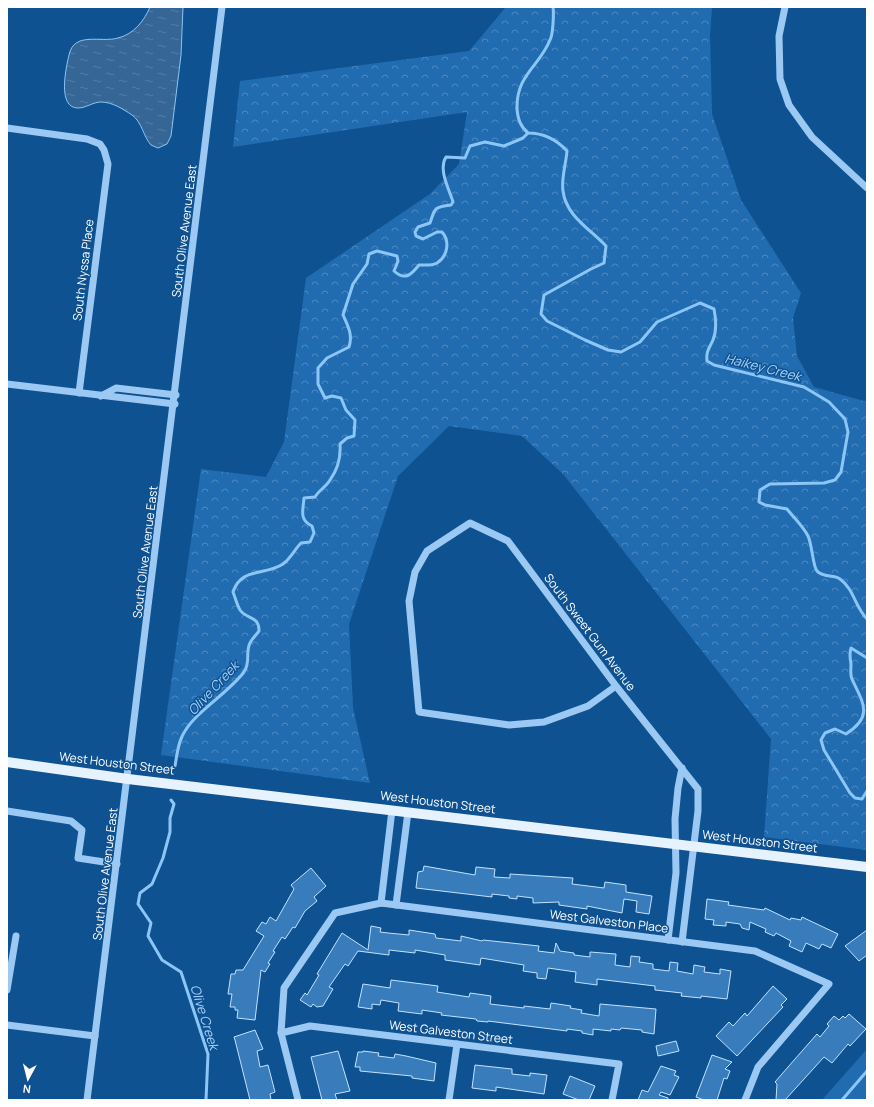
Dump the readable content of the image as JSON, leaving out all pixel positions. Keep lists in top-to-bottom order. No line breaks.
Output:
{"streets":{"main road":["West Houston Street"],"street":["South Olive Avenue East","South Nyssa Place","South Sweet Gum Avenue","West Galveston Place","West Galveston Street"]},"crossings":[["South Olive Avenue East","West Houston Street"],["South Sweet Gum Avenue","West Houston Street"],["South Sweet Gum Avenue","West Galveston Place"]],"water":["Haikey Creek","Olive Creek"],"north":"bottom"}
